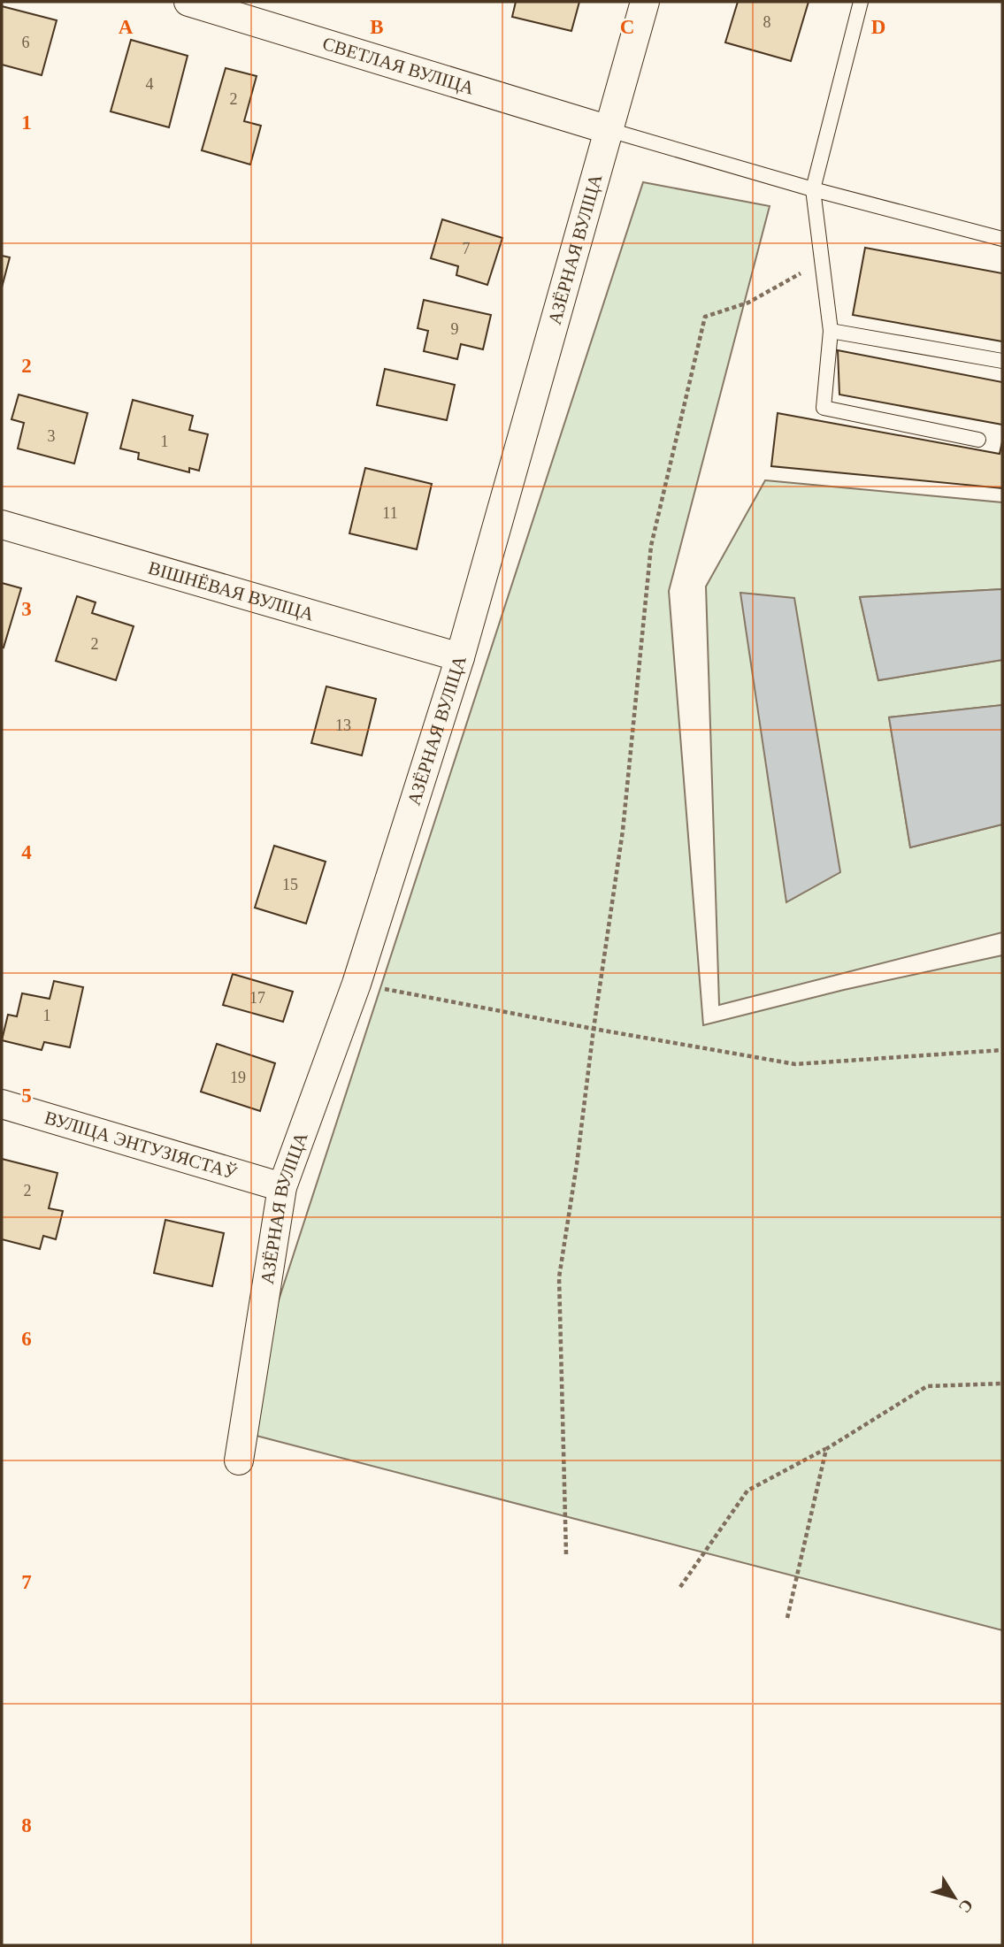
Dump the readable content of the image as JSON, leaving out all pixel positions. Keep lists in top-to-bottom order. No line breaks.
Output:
{"streets":{"street":["СВЕТЛАЯ ВУЛІЦА","АЗЁРНАЯ ВУЛІЦА","ВІШНЁВАЯ ВУЛІЦА","ВУЛІЦА ЭНТУЗІЯСТАЎ"]},"crossings":[["СВЕТЛАЯ ВУЛІЦА","АЗЁРНАЯ ВУЛІЦА"],["АЗЁРНАЯ ВУЛІЦА","ВІШНЁВАЯ ВУЛІЦА"],["АЗЁРНАЯ ВУЛІЦА","ВУЛІЦА ЭНТУЗІЯСТАЎ"]],"house_numbers":["8","6","4","2","7","9","3","1","11","2","13","15","17","1","19","2"],"north":"bottom right","grid":{"columns":["A","B","C","D"],"rows":["1","2","3","4","5","6","7","8"]}}
